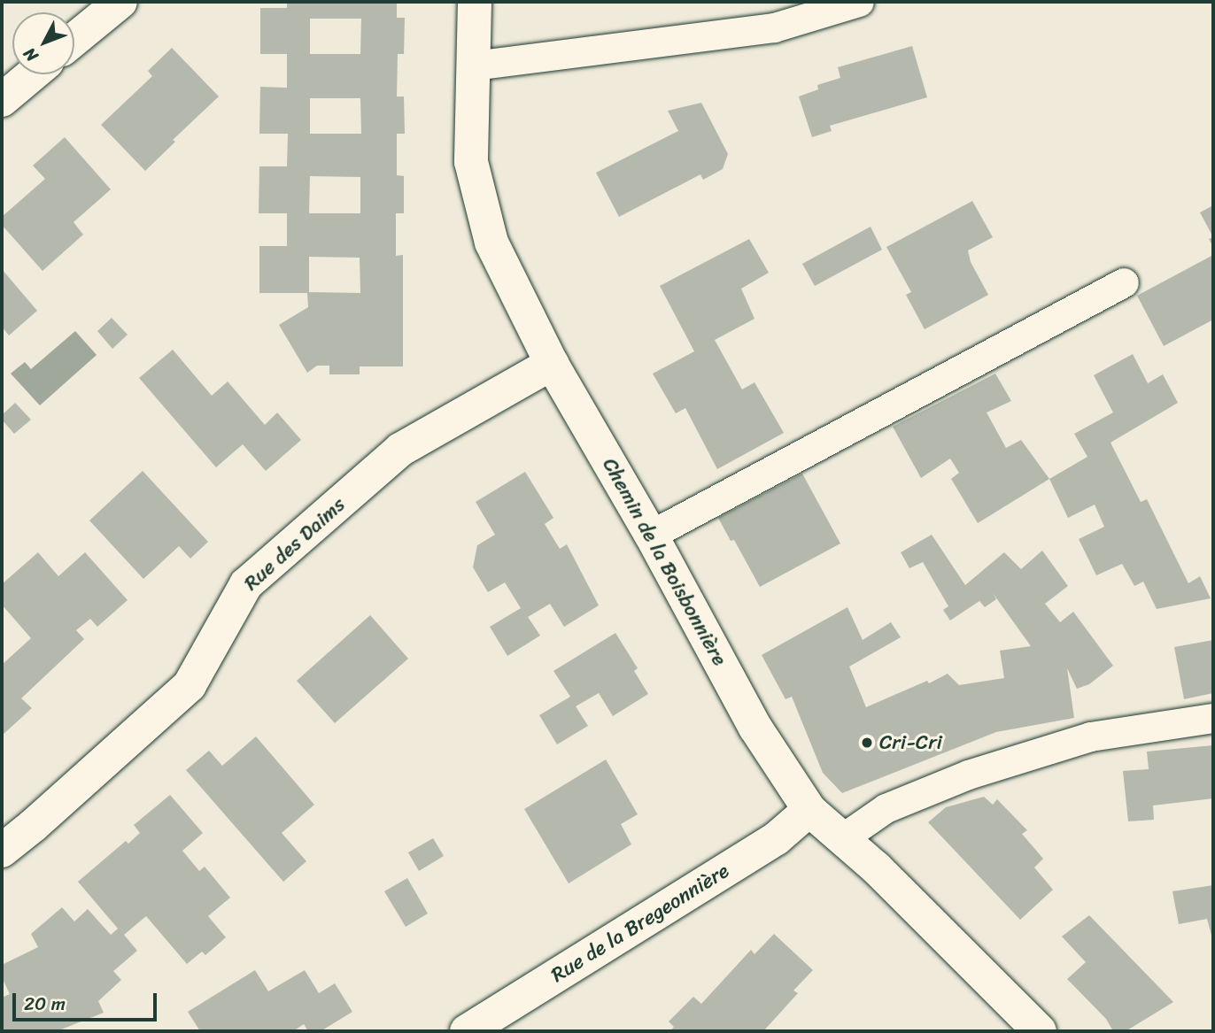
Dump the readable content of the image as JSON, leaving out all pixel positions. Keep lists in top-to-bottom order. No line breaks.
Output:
{"streets":{"street":["Rue des Daims","Chemin de la Boisbonnière","Rue de la Bregeonnière"]},"crossings":[["Rue des Daims","Chemin de la Boisbonnière"],["Chemin de la Boisbonnière","Rue de la Bregeonnière"]],"places":["Cri-Cri"],"scale_bar":"20 m","north":"bottom left"}
